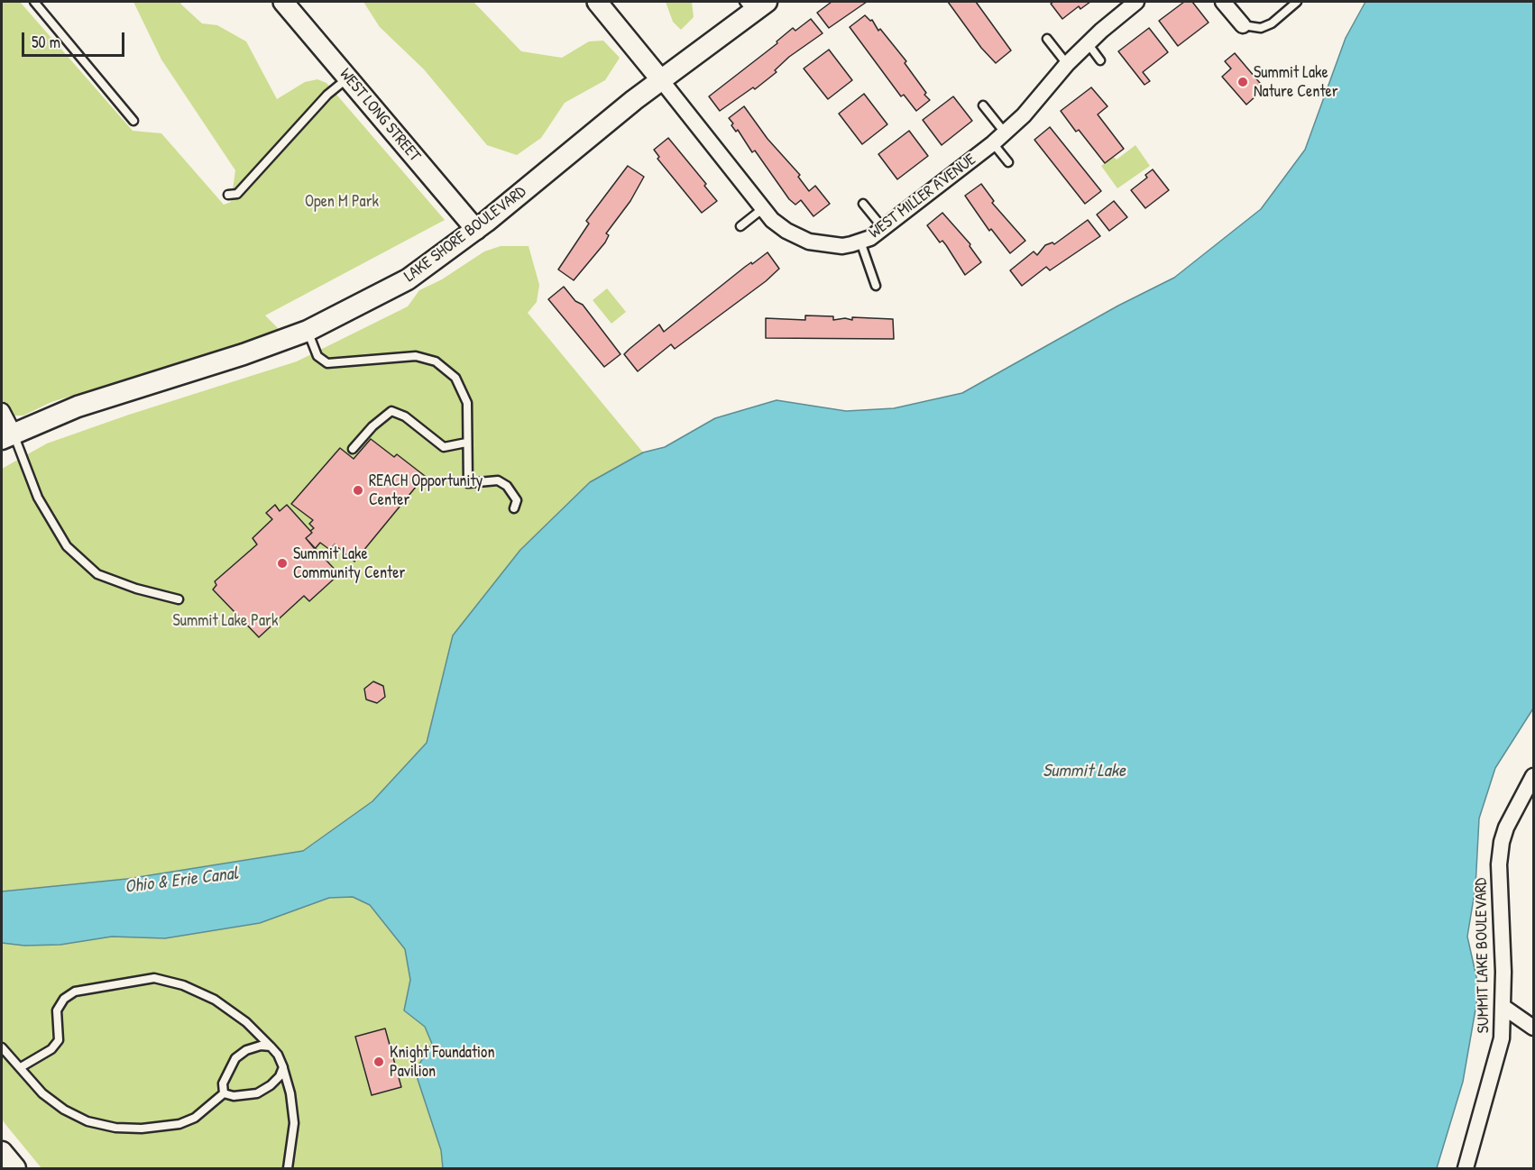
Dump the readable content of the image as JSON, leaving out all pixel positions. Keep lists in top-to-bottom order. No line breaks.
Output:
{"streets":{"main road":["LAKE SHORE BOULEVARD"],"street":["WEST LONG STREET","WEST MILLER AVENUE","SUMMIT LAKE BOULEVARD"]},"crossings":[["WEST LONG STREET","LAKE SHORE BOULEVARD"],["WEST MILLER AVENUE","LAKE SHORE BOULEVARD"]],"water":["Summit Lake","Ohio & Erie Canal"],"parks":["Open M Park","Summit Lake Park"],"places":["Summit Lake Nature Center","REACH Opportunity Center","Summit Lake Community Center","Knight Foundation Pavilion"],"scale_bar":"50 m"}
